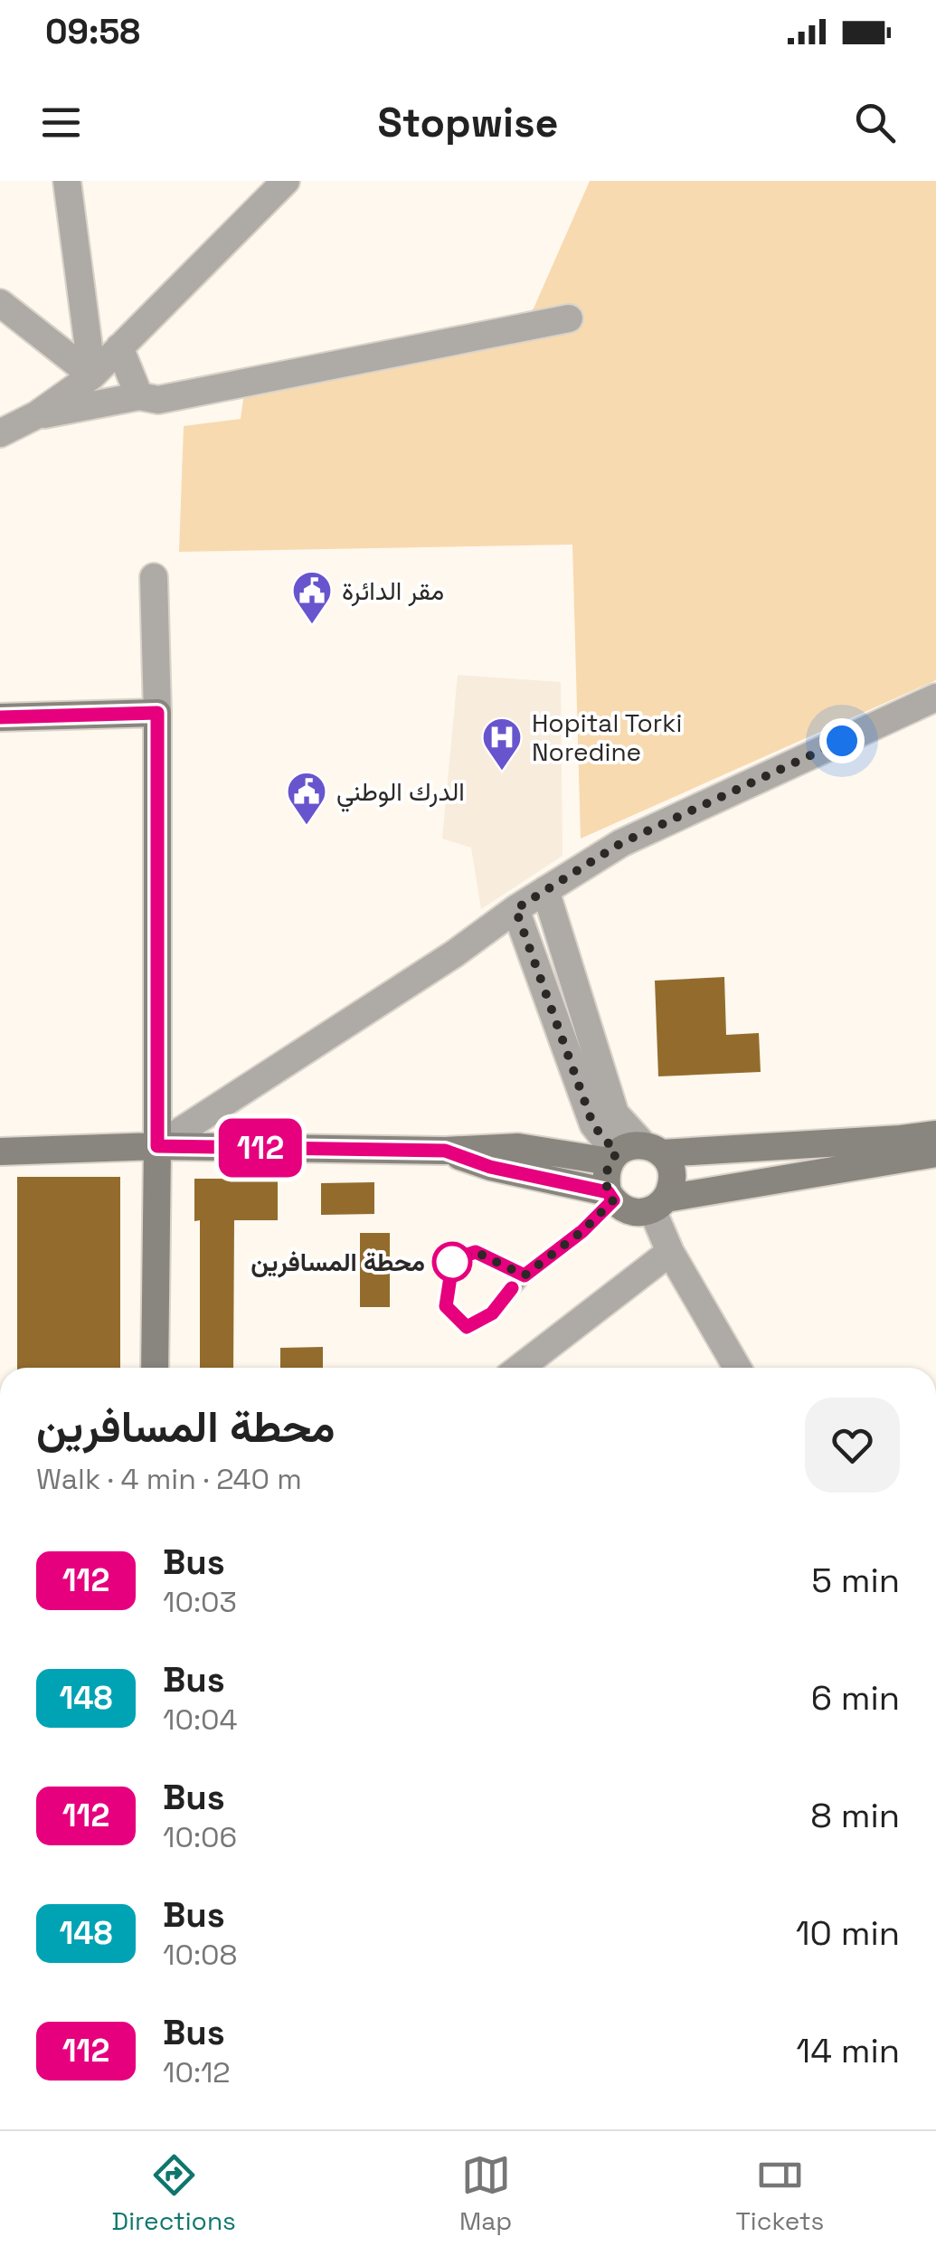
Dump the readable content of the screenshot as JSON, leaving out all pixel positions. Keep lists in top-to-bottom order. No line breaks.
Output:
{"places":{"public building":["مقر الدائرة","الدرك الوطني"],"hospital":["Hopital Torki Noredine"],"other":["محطة المسافرين"]},"lines":["bus line 112"],"page":{"status":"09:58","header":"Stopwise","on_map":"112","heading":["محطة المسافرين","Walk · 4 min · 240 m"],"list":[{"mark":"112","name":"Bus","note":"10:03","value":"5 min"},{"mark":"148","name":"Bus","note":"10:04","value":"6 min"},{"mark":"112","name":"Bus","note":"10:06","value":"8 min"},{"mark":"148","name":"Bus","note":"10:08","value":"10 min"},{"mark":"112","name":"Bus","note":"10:12","value":"14 min"}],"tabs":["Directions","Map","Tickets"]}}
